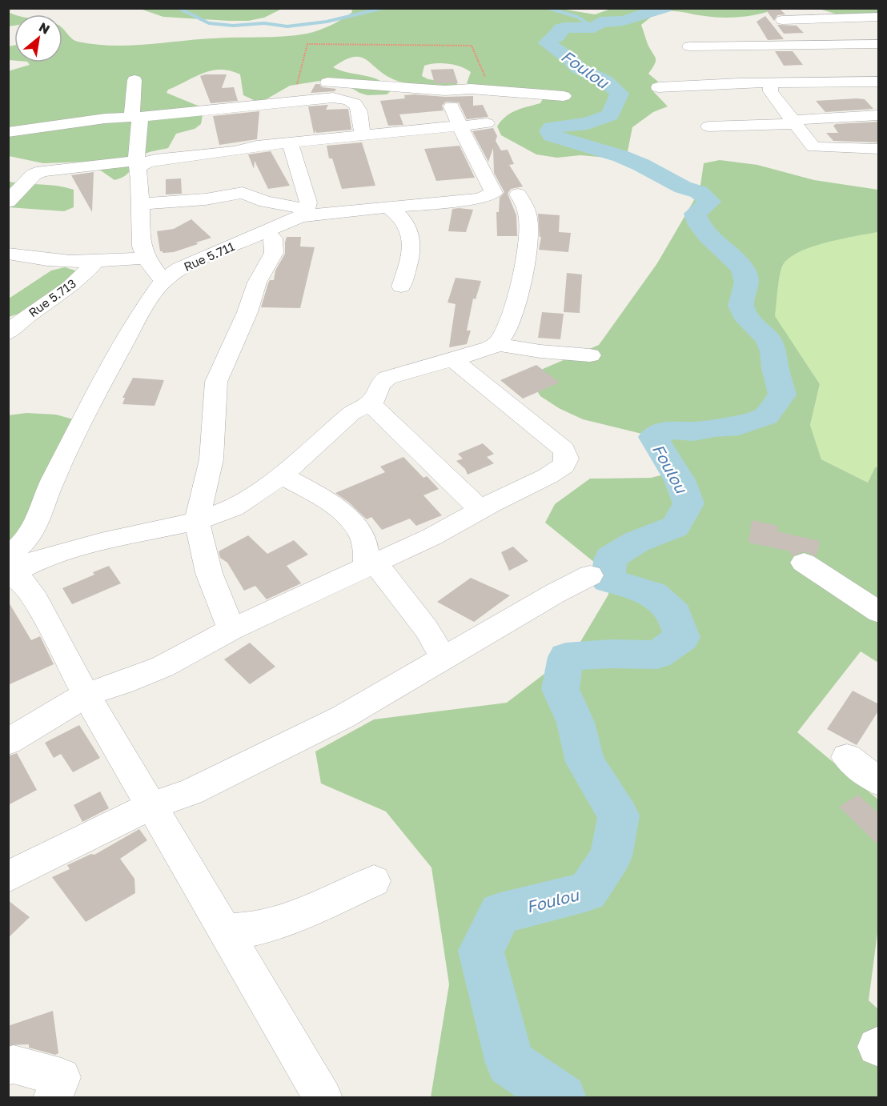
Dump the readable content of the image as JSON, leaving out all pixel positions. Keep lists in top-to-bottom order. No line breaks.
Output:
{"streets":{"street":["Rue 5.711","Rue 5.713"]},"water":["Foulou"],"north":"top right"}
